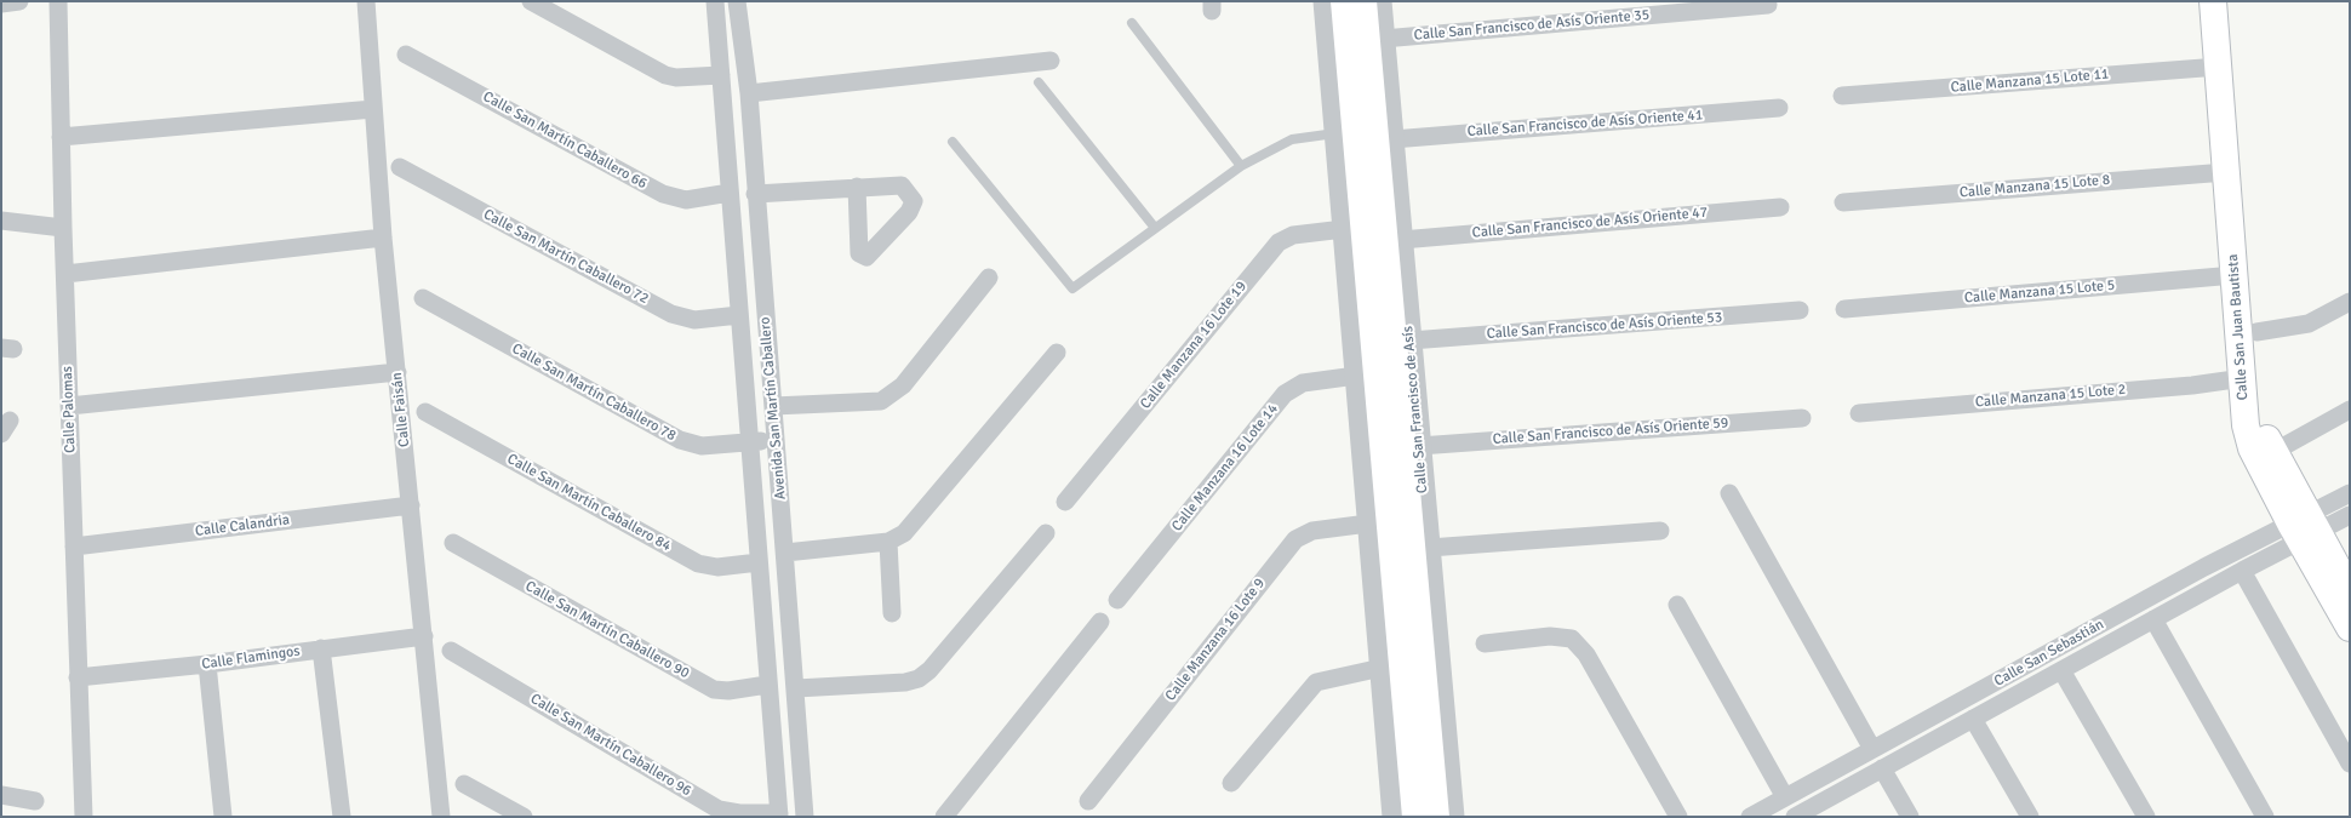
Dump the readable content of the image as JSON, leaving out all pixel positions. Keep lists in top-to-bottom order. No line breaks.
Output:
{"streets":{"main road":["Calle San Juan Bautista","Calle San Francisco de Asís"],"street":["Calle San Francisco de Asís Oriente 35","Calle Manzana 15 Lote 11","Calle San Francisco de Asís Oriente 41","Calle San Martín Caballero 66","Calle Manzana 15 Lote 8","Calle San Francisco de Asís Oriente 47","Calle San Martín Caballero 72","Calle Manzana 15 Lote 5","Calle San Francisco de Asís Oriente 53","Calle Manzana 16 Lote 19","Calle San Martín Caballero 78","Calle Manzana 15 Lote 2","Avenida San Martín Caballero","Calle Palomas","Calle Faisán","Calle San Francisco de Asís Oriente 59","Calle Manzana 16 Lote 14","Calle San Martín Caballero 84","Calle Calandria","Calle San Martín Caballero 90","Calle Manzana 16 Lote 9","Calle San Sebastián","Calle Flamingos","Calle San Martín Caballero 96"]},"crossings":[["Calle San Francisco de Asís Oriente 35","Calle San Francisco de Asís"],["Calle Manzana 15 Lote 11","Calle San Juan Bautista"],["Calle San Francisco de Asís Oriente 41","Calle San Francisco de Asís"],["Calle San Martín Caballero 66","Avenida San Martín Caballero"],["Calle Manzana 15 Lote 8","Calle San Juan Bautista"],["Calle San Francisco de Asís Oriente 47","Calle San Francisco de Asís"],["Calle San Martín Caballero 72","Avenida San Martín Caballero"],["Calle Manzana 15 Lote 5","Calle San Juan Bautista"],["Calle San Francisco de Asís Oriente 53","Calle San Francisco de Asís"],["Calle San Juan Bautista","Calle Manzana 15 Lote 2"],["Calle San Juan Bautista","Calle San Sebastián"],["Calle San Martín Caballero 78","Avenida San Martín Caballero"],["Avenida San Martín Caballero","Calle San Martín Caballero 84"],["Avenida San Martín Caballero","Calle San Martín Caballero 90"],["Avenida San Martín Caballero","Calle San Martín Caballero 96"],["Calle Palomas","Calle Calandria"],["Calle Palomas","Calle Flamingos"],["Calle Faisán","Calle Calandria"],["Calle Faisán","Calle Flamingos"],["Calle San Francisco de Asís","Calle San Francisco de Asís Oriente 59"]]}
